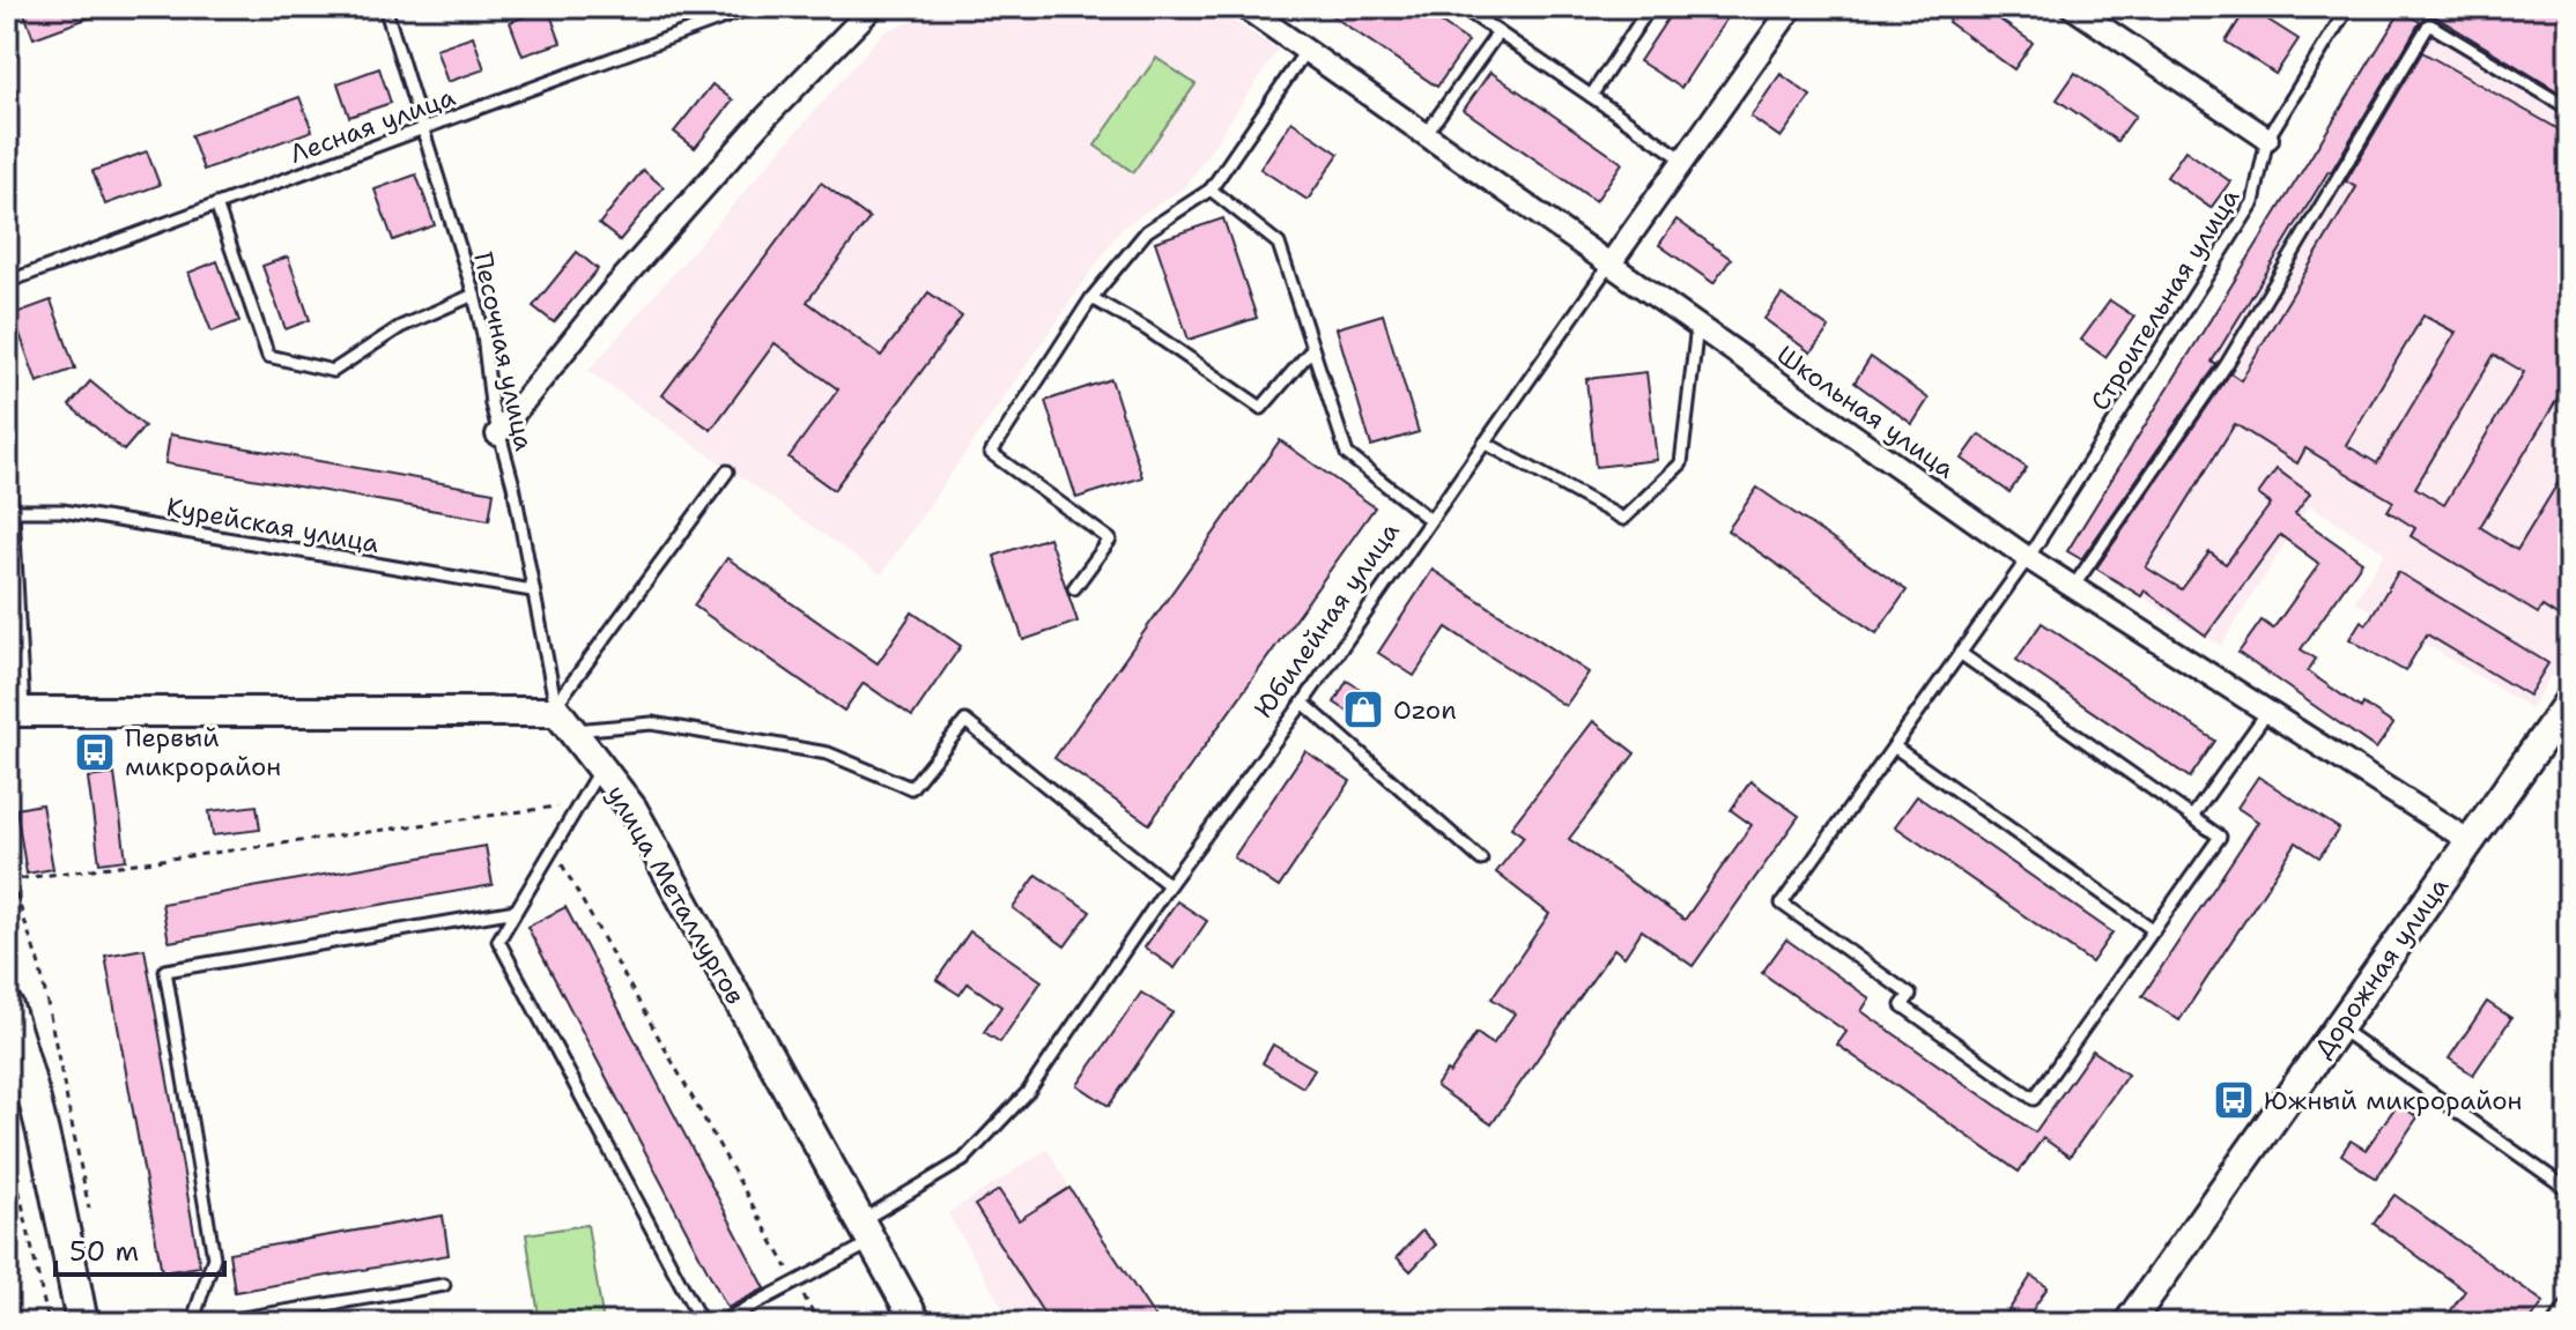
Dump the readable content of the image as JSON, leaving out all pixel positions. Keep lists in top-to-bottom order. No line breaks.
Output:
{"streets":{"street":["Школьная улица","Юбилейная улица","улица Металлургов","Дорожная улица"],"lane":["Лесная улица","Строительная улица","Песочная улица","Курейская улица"]},"crossings":[["Лесная улица","Песочная улица"],["Строительная улица","Школьная улица"],["Песочная улица","Курейская улица"],["Песочная улица","улица Металлургов"],["Школьная улица","Юбилейная улица"],["Школьная улица","Дорожная улица"],["Юбилейная улица","улица Металлургов"]],"places":{"shop":["Ozon"],"bus stop":["Первый микрорайон","Южный микрорайон"]},"scale_bar":"50 m"}
